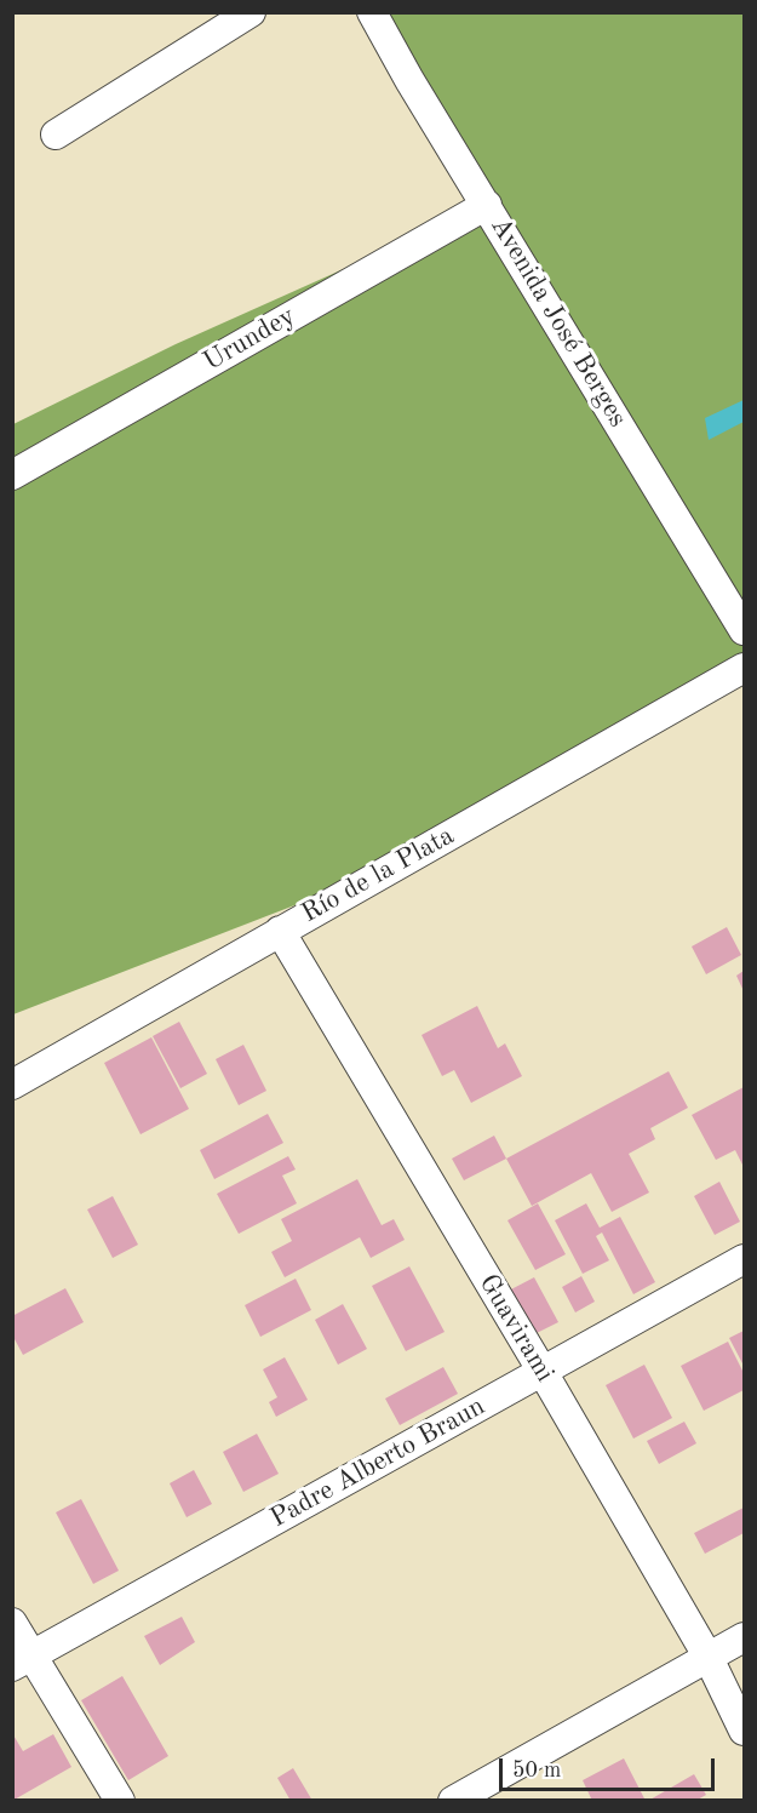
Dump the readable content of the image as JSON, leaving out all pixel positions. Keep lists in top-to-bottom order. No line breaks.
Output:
{"streets":{"street":["Avenida José Berges","Urundey","Río de la Plata","Guavirami","Padre Alberto Braun"]},"crossings":[["Avenida José Berges","Urundey"],["Río de la Plata","Guavirami"],["Guavirami","Padre Alberto Braun"]],"scale_bar":"50 m"}
